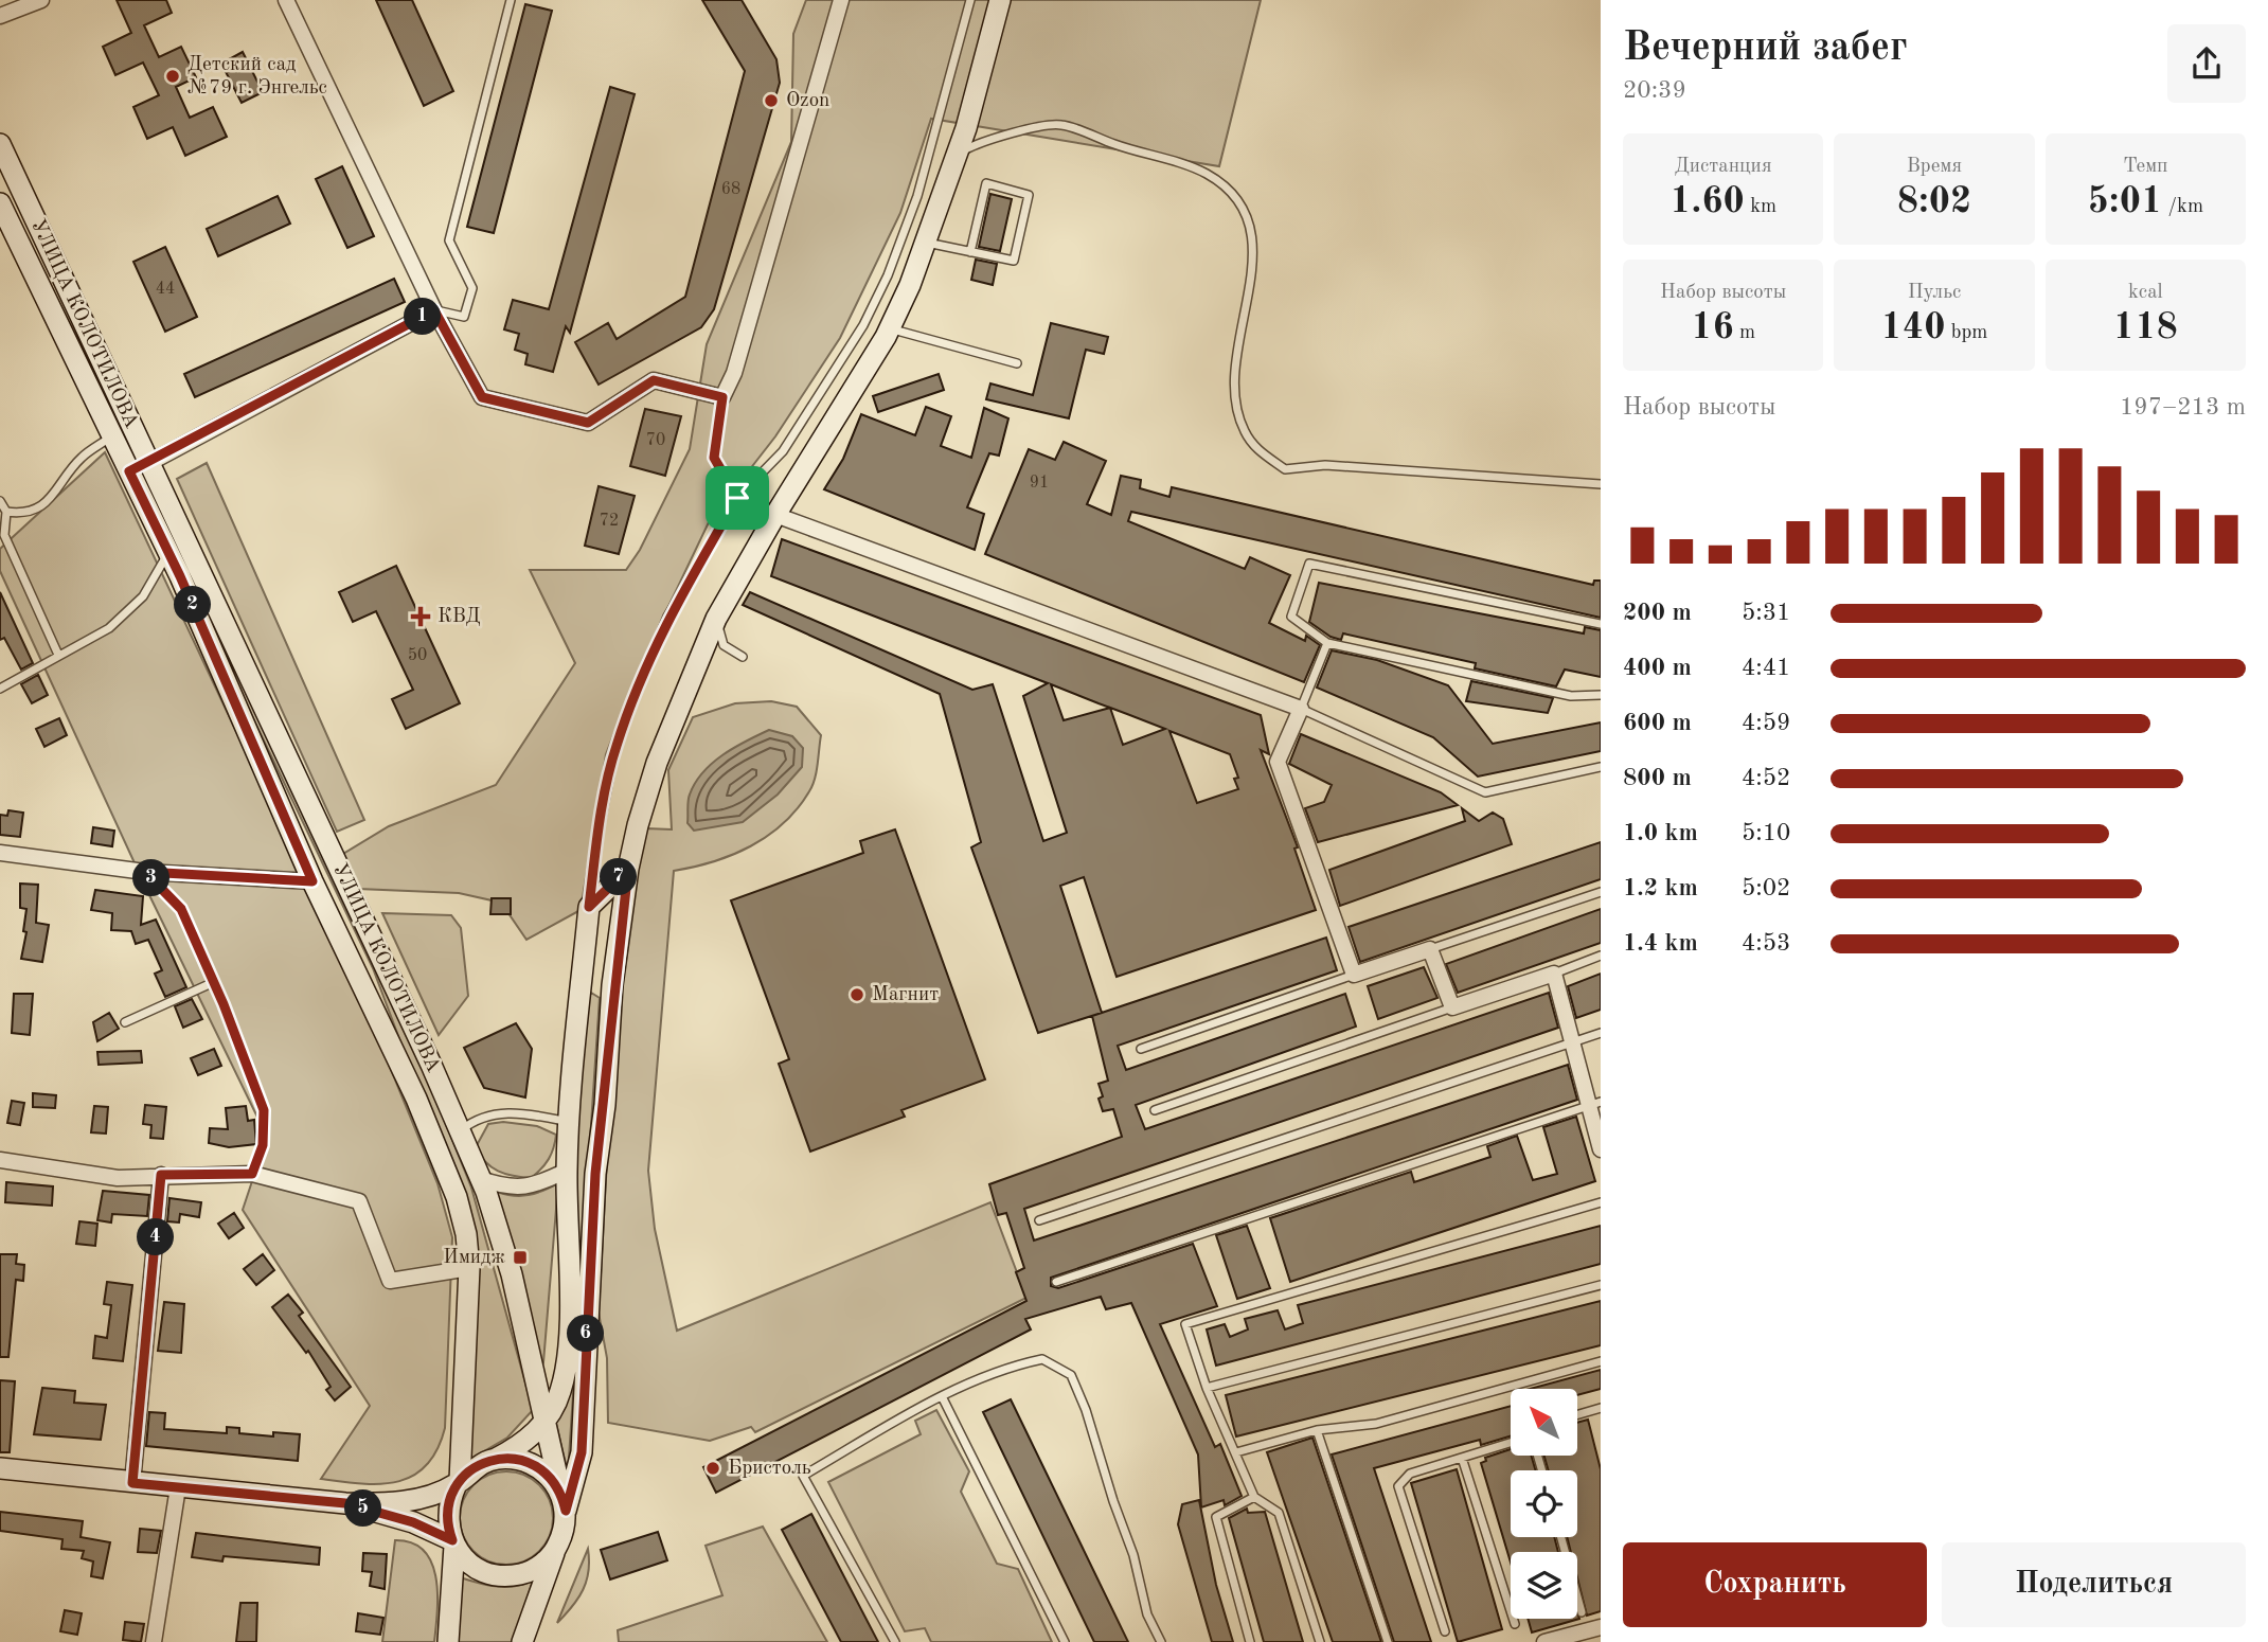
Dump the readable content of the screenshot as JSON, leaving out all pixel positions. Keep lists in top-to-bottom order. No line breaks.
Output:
{"streets":{"main road":["УЛИЦА КОЛОТИЛОВА"]},"places":{"other":["Детский сад №79 г. Энгельс","Ozon","Магнит","Бристоль"],"health":["КВД"],"transit":["Имидж"]},"house_numbers":["68","44","70","91","72","50"],"north":"top left","page":{"heading":["Вечерний забег","20:39"],"stats":[["Дистанция","1.60 km"],["Время","8:02"],["Темп","5:01 /km"],["Набор высоты","16 m"],["Пульс","140 bpm"],["kcal","118"]],"pins":["1","2","7","3","4","6","5"],"chart":["Набор высоты","197–213 m"],"list":[{"name":"200 m","note":"5:31"},{"name":"400 m","note":"4:41"},{"name":"600 m","note":"4:59"},{"name":"800 m","note":"4:52"},{"name":"1.0 km","note":"5:10"},{"name":"1.2 km","note":"5:02"},{"name":"1.4 km","note":"4:53"}],"buttons":["Сохранить","Поделиться"]}}
